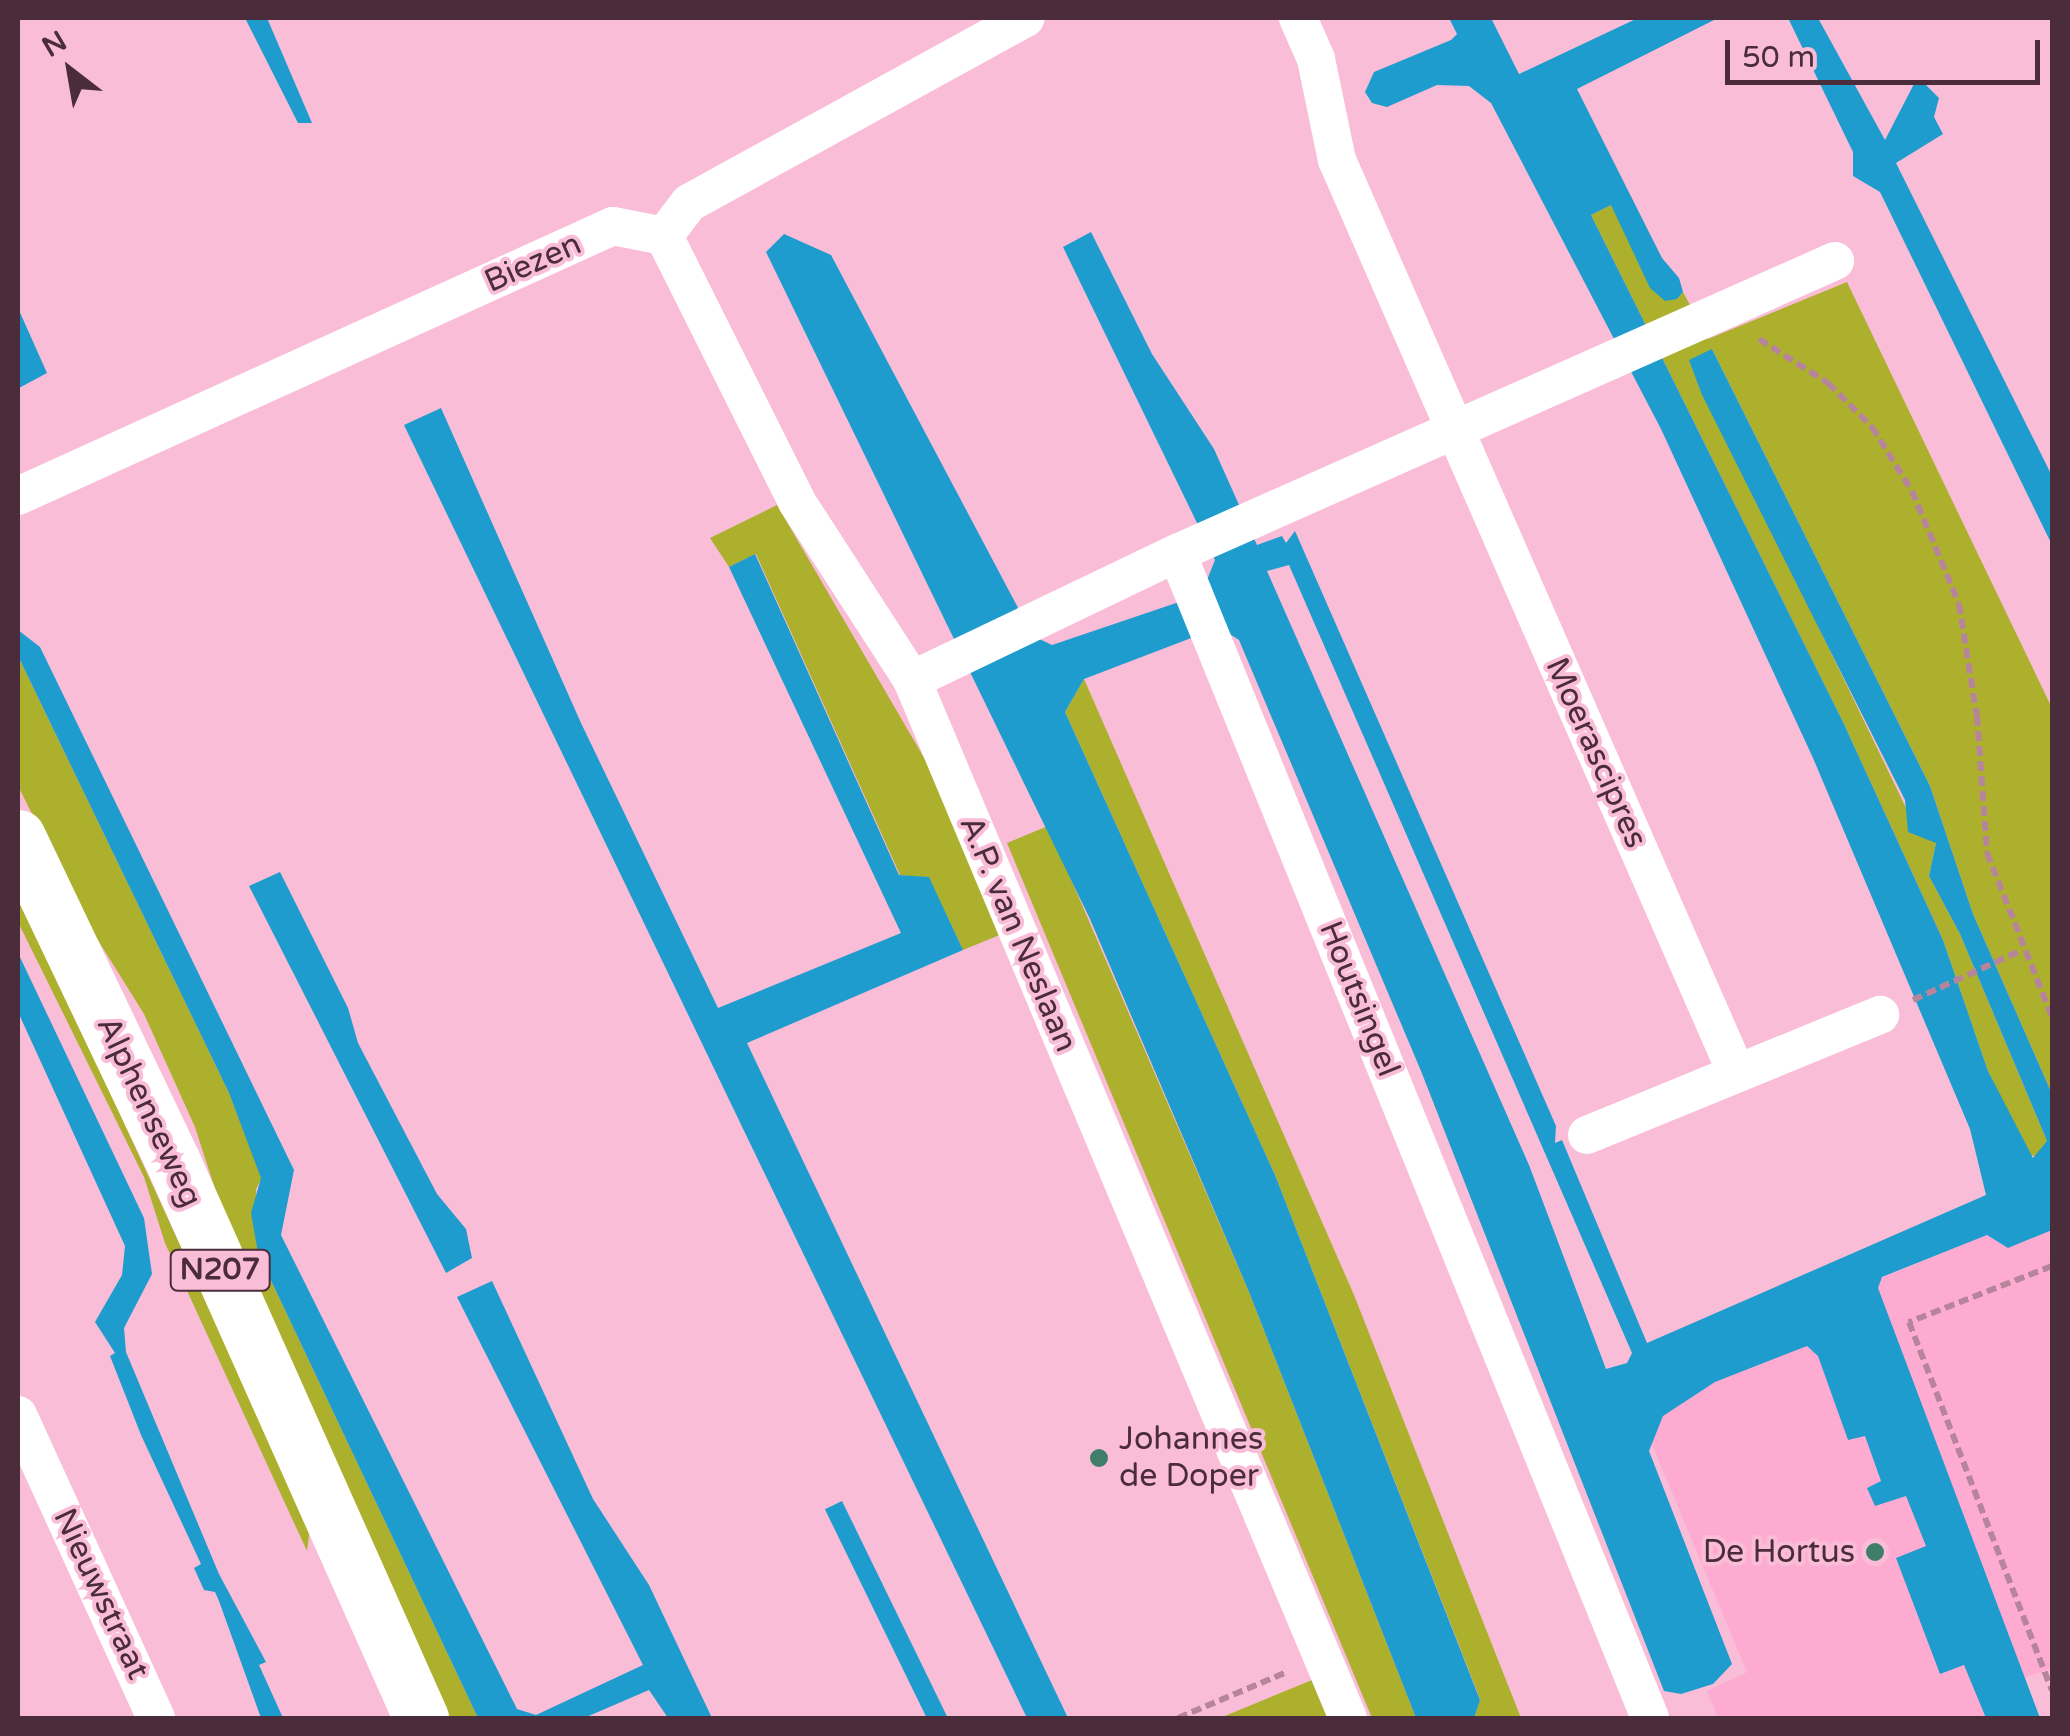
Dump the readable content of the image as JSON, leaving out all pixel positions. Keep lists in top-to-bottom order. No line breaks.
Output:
{"streets":{"main road":["Alphenseweg","N207"],"street":["Biezen","Moerascipres","A.P. van Neslaan","Houtsingel","Nieuwstraat"]},"crossings":[["Biezen","A.P. van Neslaan"]],"places":["Johannes de Doper","De Hortus"],"scale_bar":"50 m","north":"top left"}
